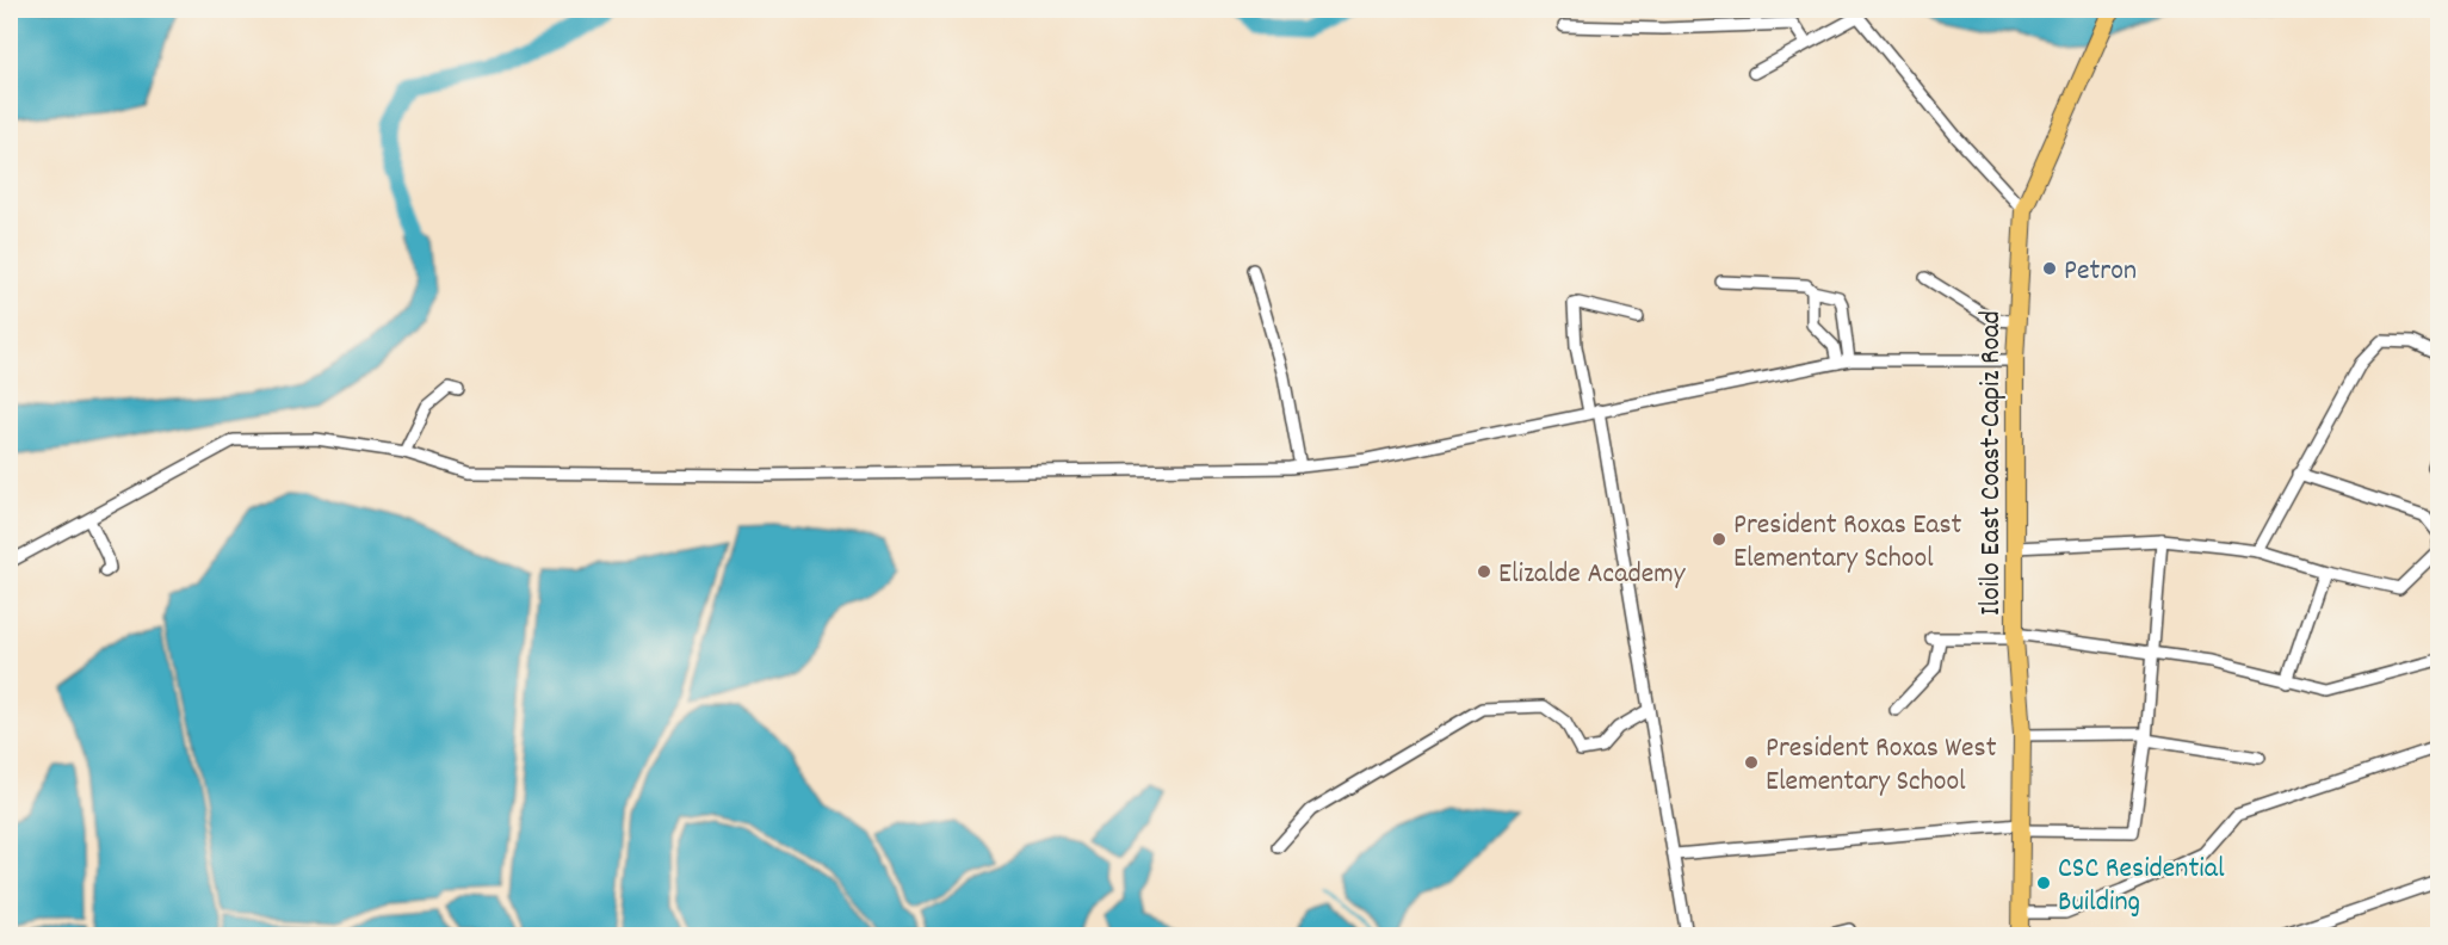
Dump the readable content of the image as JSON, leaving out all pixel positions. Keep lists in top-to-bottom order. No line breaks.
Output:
{"streets":{"main road":["Iloilo East Coast-Capiz Road"]},"places":["Petron","President Roxas East Elementary School","Elizalde Academy","President Roxas West Elementary School","CSC Residential Building"]}
